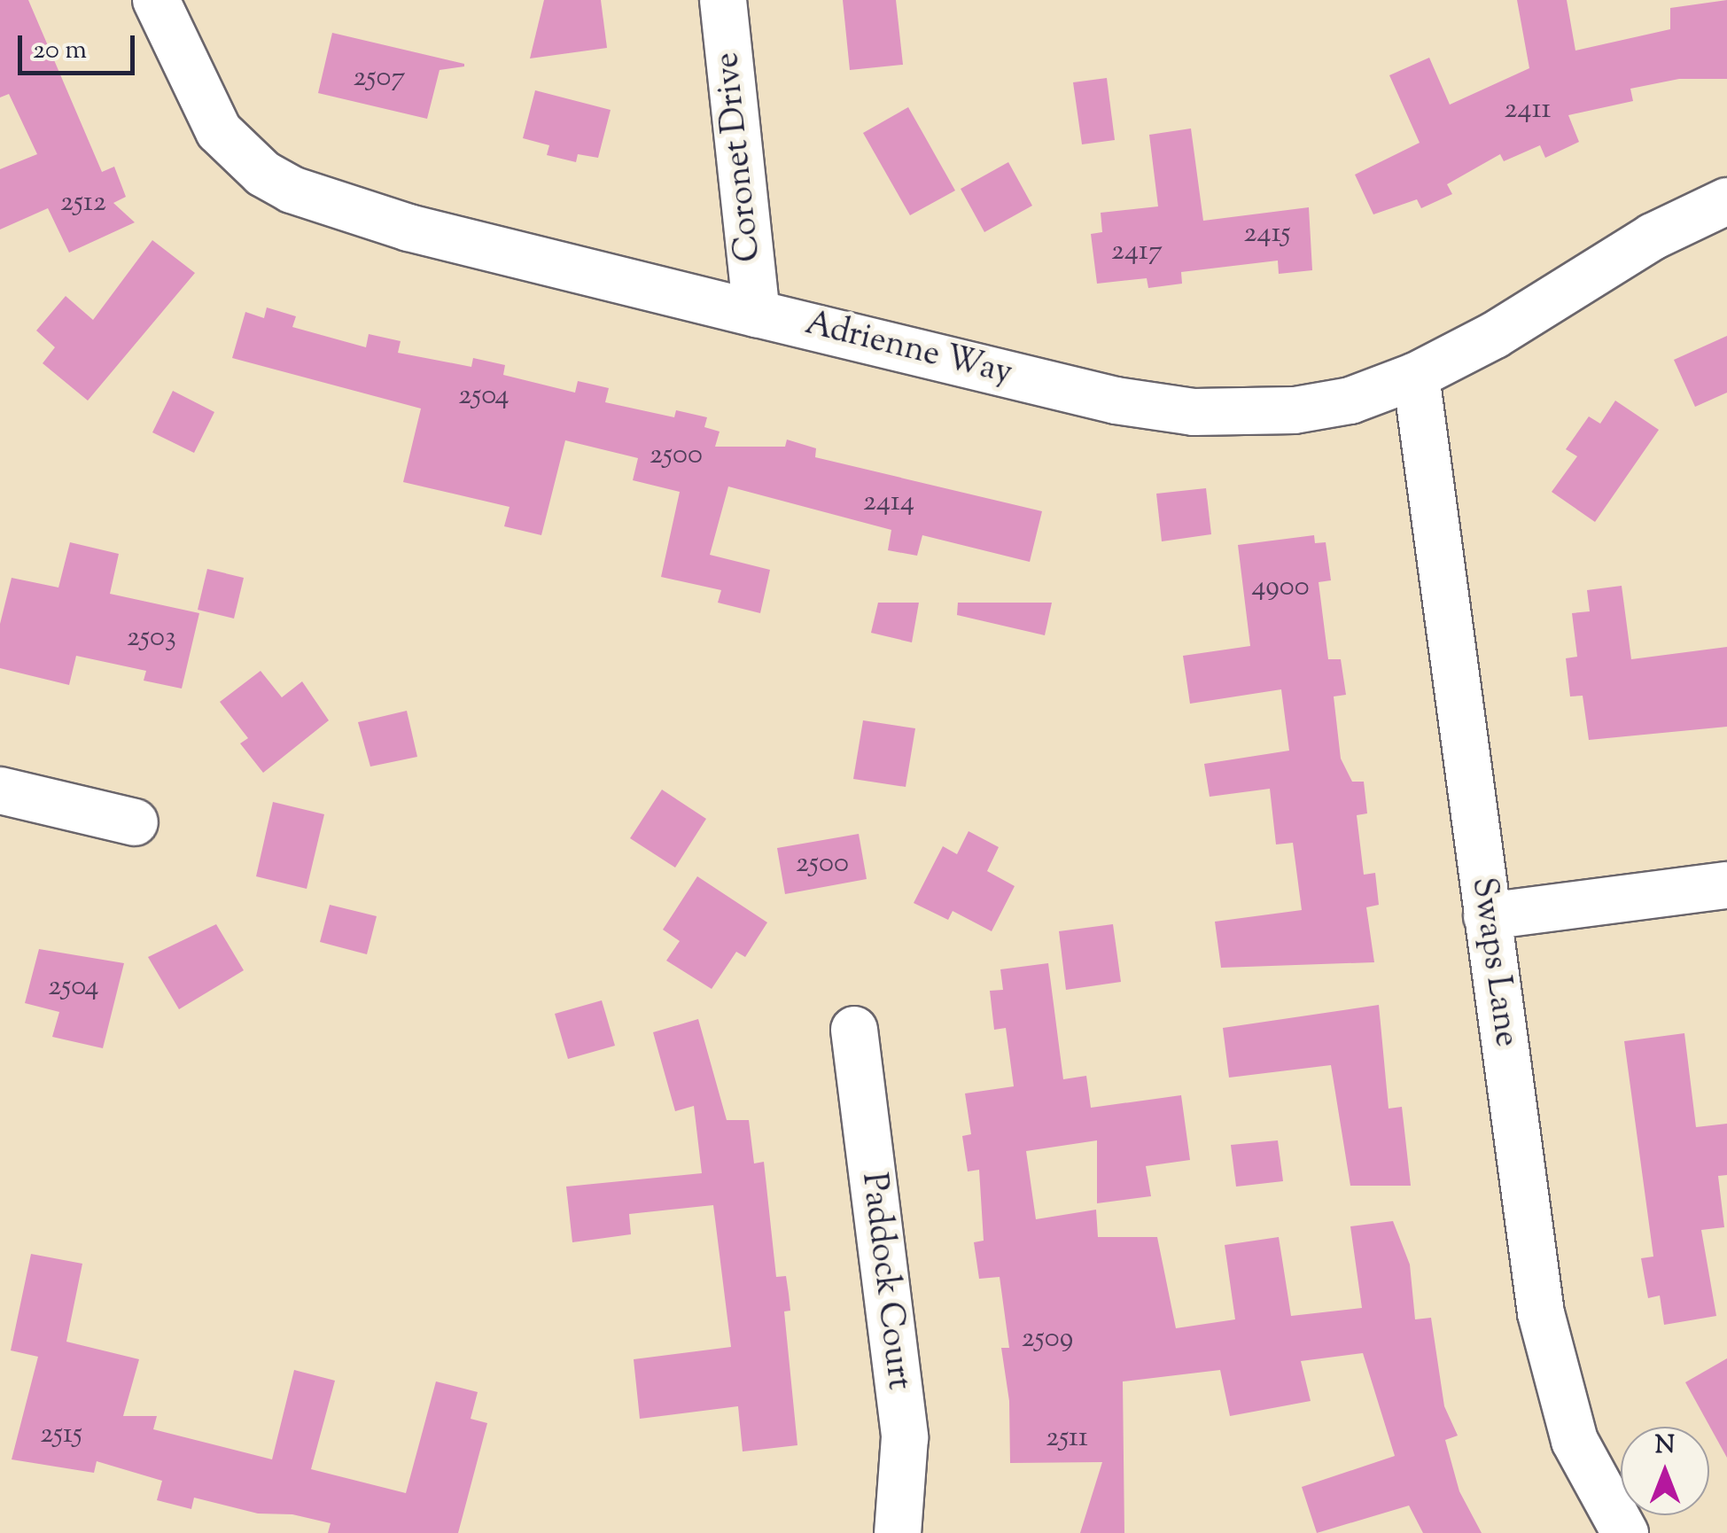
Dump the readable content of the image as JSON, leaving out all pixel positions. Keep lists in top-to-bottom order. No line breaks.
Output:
{"streets":{"street":["Coronet Drive","Adrienne Way","Swaps Lane","Paddock Court"]},"crossings":[["Coronet Drive","Adrienne Way"],["Adrienne Way","Swaps Lane"]],"house_numbers":["2507","2411","2512","2415","2417","2504","2500","2414","4900","2503","2500","2504","2509","2515","2511"],"scale_bar":"20 m","north":"top"}
